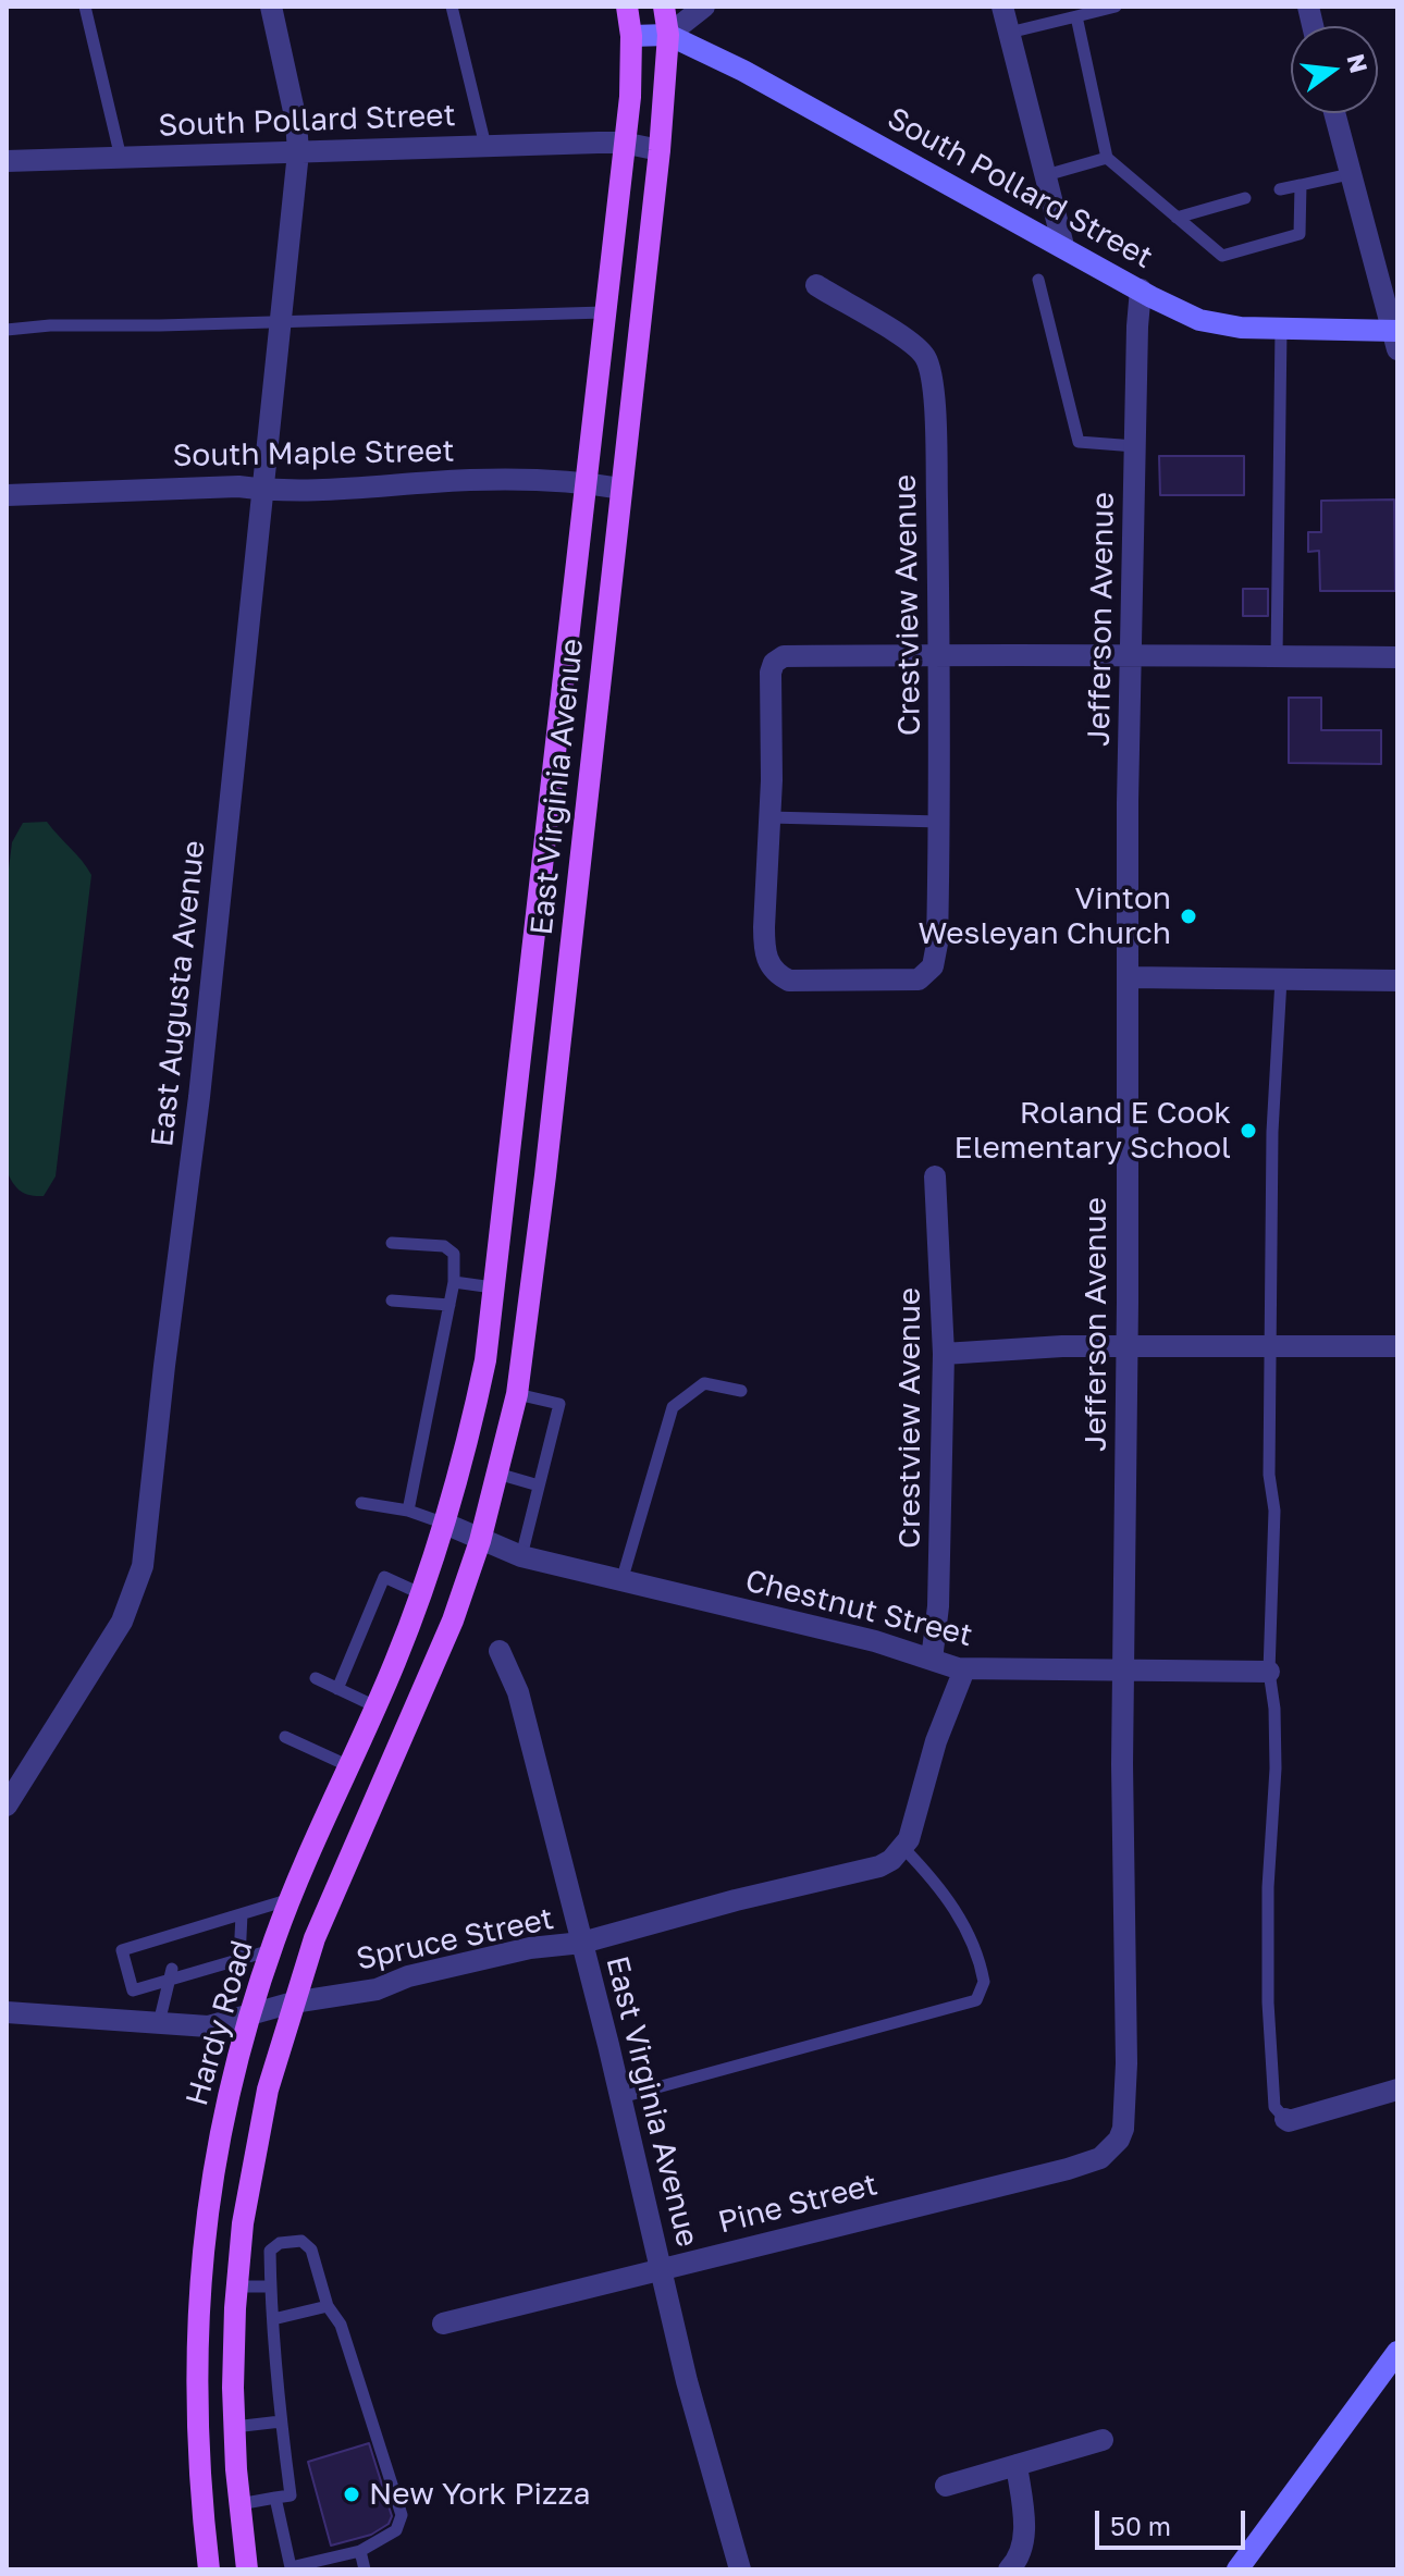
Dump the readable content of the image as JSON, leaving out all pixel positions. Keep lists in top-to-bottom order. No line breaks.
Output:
{"streets":{"main road":["South Pollard Street","East Virginia Avenue","Hardy Road"],"street":["South Maple Street","Crestview Avenue","Jefferson Avenue","East Augusta Avenue","Chestnut Street","Spruce Street","Pine Street"]},"crossings":[["South Pollard Street","Jefferson Avenue"],["South Pollard Street","East Virginia Avenue"],["South Pollard Street","East Augusta Avenue"],["South Maple Street","East Virginia Avenue"],["South Maple Street","East Augusta Avenue"],["Crestview Avenue","Chestnut Street"],["Jefferson Avenue","Chestnut Street"],["Jefferson Avenue","Pine Street"],["East Virginia Avenue","Chestnut Street"],["East Virginia Avenue","Spruce Street"],["East Virginia Avenue","Hardy Road"],["East Virginia Avenue","Pine Street"],["Chestnut Street","Hardy Road"],["Spruce Street","Hardy Road"]],"places":["Vinton Wesleyan Church","Roland E Cook Elementary School","New York Pizza"],"scale_bar":"50 m","north":"right"}
